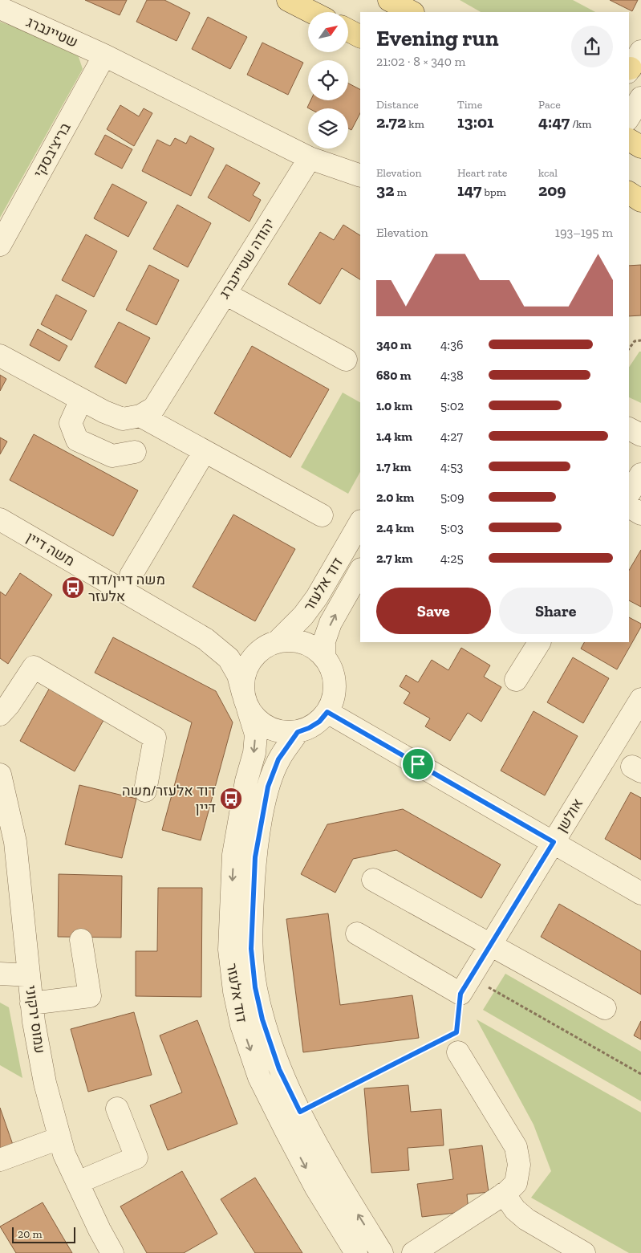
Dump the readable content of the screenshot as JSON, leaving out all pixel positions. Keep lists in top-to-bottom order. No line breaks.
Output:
{"streets":{"street":["שטיינברג","בריצ'בסקי","יהודה שטיינברג","משה דיין","דוד אלעזר","אולשן","עמוס ירקוני"]},"crossings":[["שטיינברג","בריצ'בסקי"],["משה דיין","דוד אלעזר"]],"places":{"bus stop":["משה דיין/דוד אלעזר","דוד אלעזר/משה דיין"]},"scale_bar":"20 m","north":"top right","page":{"heading":["Evening run","21:02 · 8 × 340 m"],"stats":[["Distance","2.72 km"],["Time","13:01"],["Pace","4:47 /km"],["Elevation","32 m"],["Heart rate","147 bpm"],["kcal","209"]],"chart":["Elevation","193–195 m"],"list":[{"name":"340 m","note":"4:36"},{"name":"680 m","note":"4:38"},{"name":"1.0 km","note":"5:02"},{"name":"1.4 km","note":"4:27"},{"name":"1.7 km","note":"4:53"},{"name":"2.0 km","note":"5:09"},{"name":"2.4 km","note":"5:03"},{"name":"2.7 km","note":"4:25"}],"buttons":["Save","Share"],"scale":"20 m"}}
